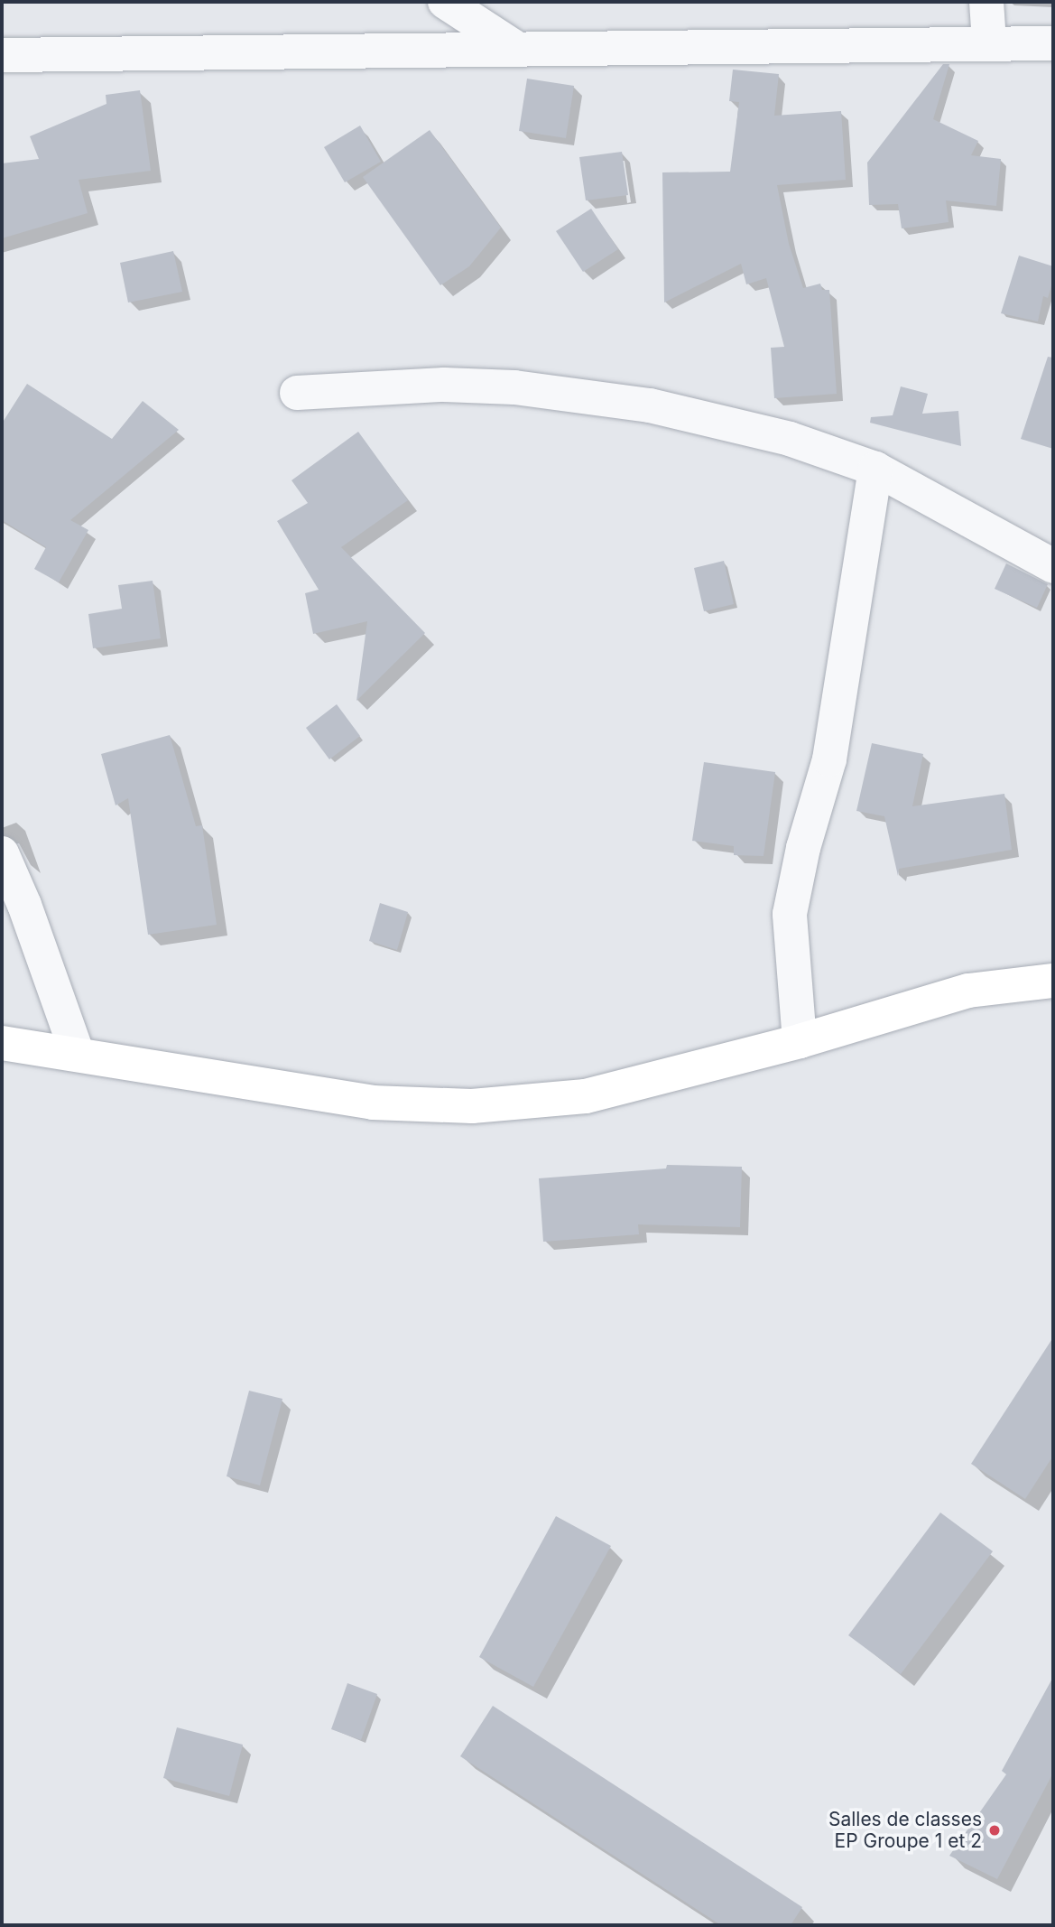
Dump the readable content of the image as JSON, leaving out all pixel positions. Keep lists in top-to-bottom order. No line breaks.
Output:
{"places":["Salles de classes EP Groupe 1 et 2"]}
